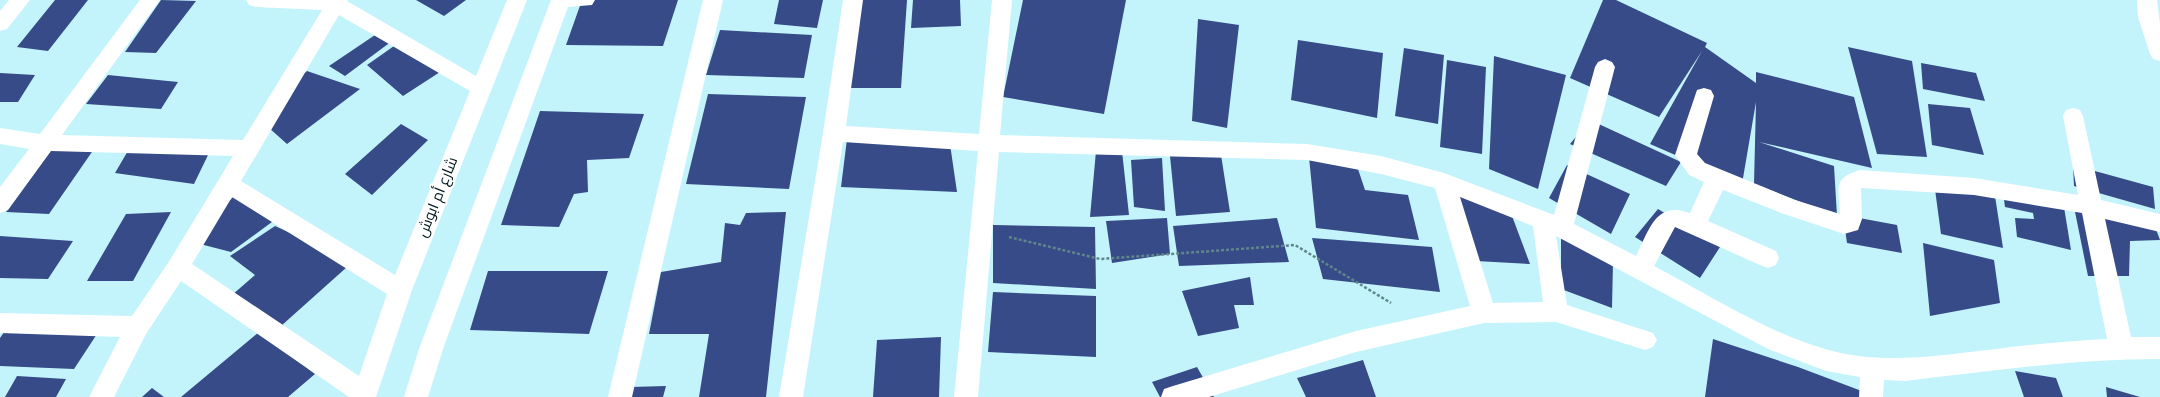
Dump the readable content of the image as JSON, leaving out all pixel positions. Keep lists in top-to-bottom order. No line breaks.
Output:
{"streets":{"street":["شارع أم ابوش"]}}
